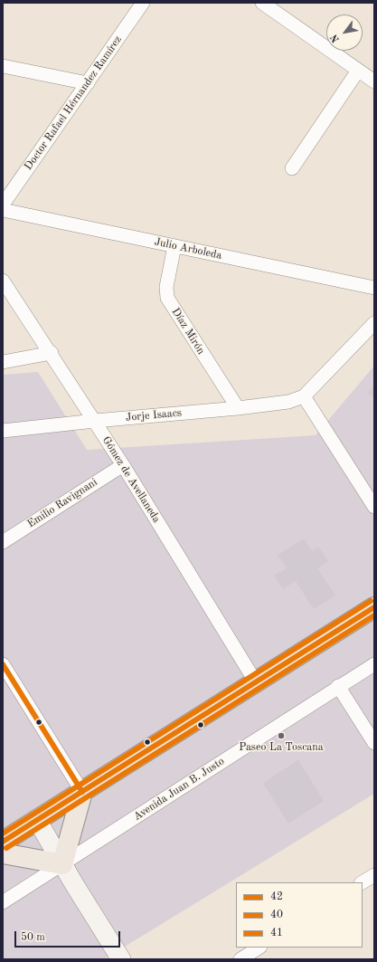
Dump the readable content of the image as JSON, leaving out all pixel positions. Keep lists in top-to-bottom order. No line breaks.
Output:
{"streets":{"street":["Doctor Rafael Hérnandez Ramírez","Julio Arboleda","Díaz Mirón","Jorje Isaacs","Gómez de Avellaneda","Emilio Ravignani","Avenida Juan B. Justo"]},"crossings":[["Julio Arboleda","Díaz Mirón"],["Díaz Mirón","Jorje Isaacs"],["Jorje Isaacs","Gómez de Avellaneda"],["Gómez de Avellaneda","Emilio Ravignani"]],"places":["Paseo La Toscana"],"lines":["transit line 41","transit line 42","transit line 40"],"legend":["42","40","41"],"scale_bar":"50 m","north":"bottom left"}
